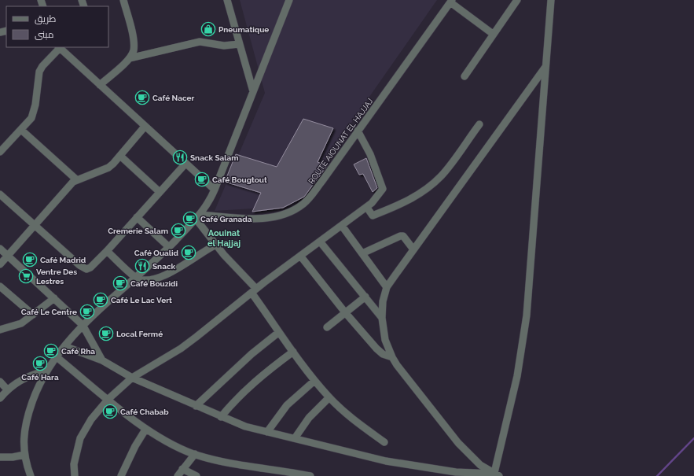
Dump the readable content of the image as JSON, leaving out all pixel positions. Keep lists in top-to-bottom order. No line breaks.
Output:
{"streets":{"street":["ROUTE AIOUNAT EL HAJJAJ"]},"districts":["Aouinat el Hajjaj"],"places":{"shop":["Pneumatique"],"cafe":["Café Nacer","Café Bougtout","Café Granada","Cremerie Salam","Café Oualid","Café Madrid","Café Bouzidi","Café Le Lac Vert","Café Le Centre","Local Fermé","Café Rha","Café Hara","Café Chabab"],"restaurant":["Snack Salam","Snack"],"supermarket":["Ventre Des Lestres"]},"legend":["طريق","مبنى"]}
